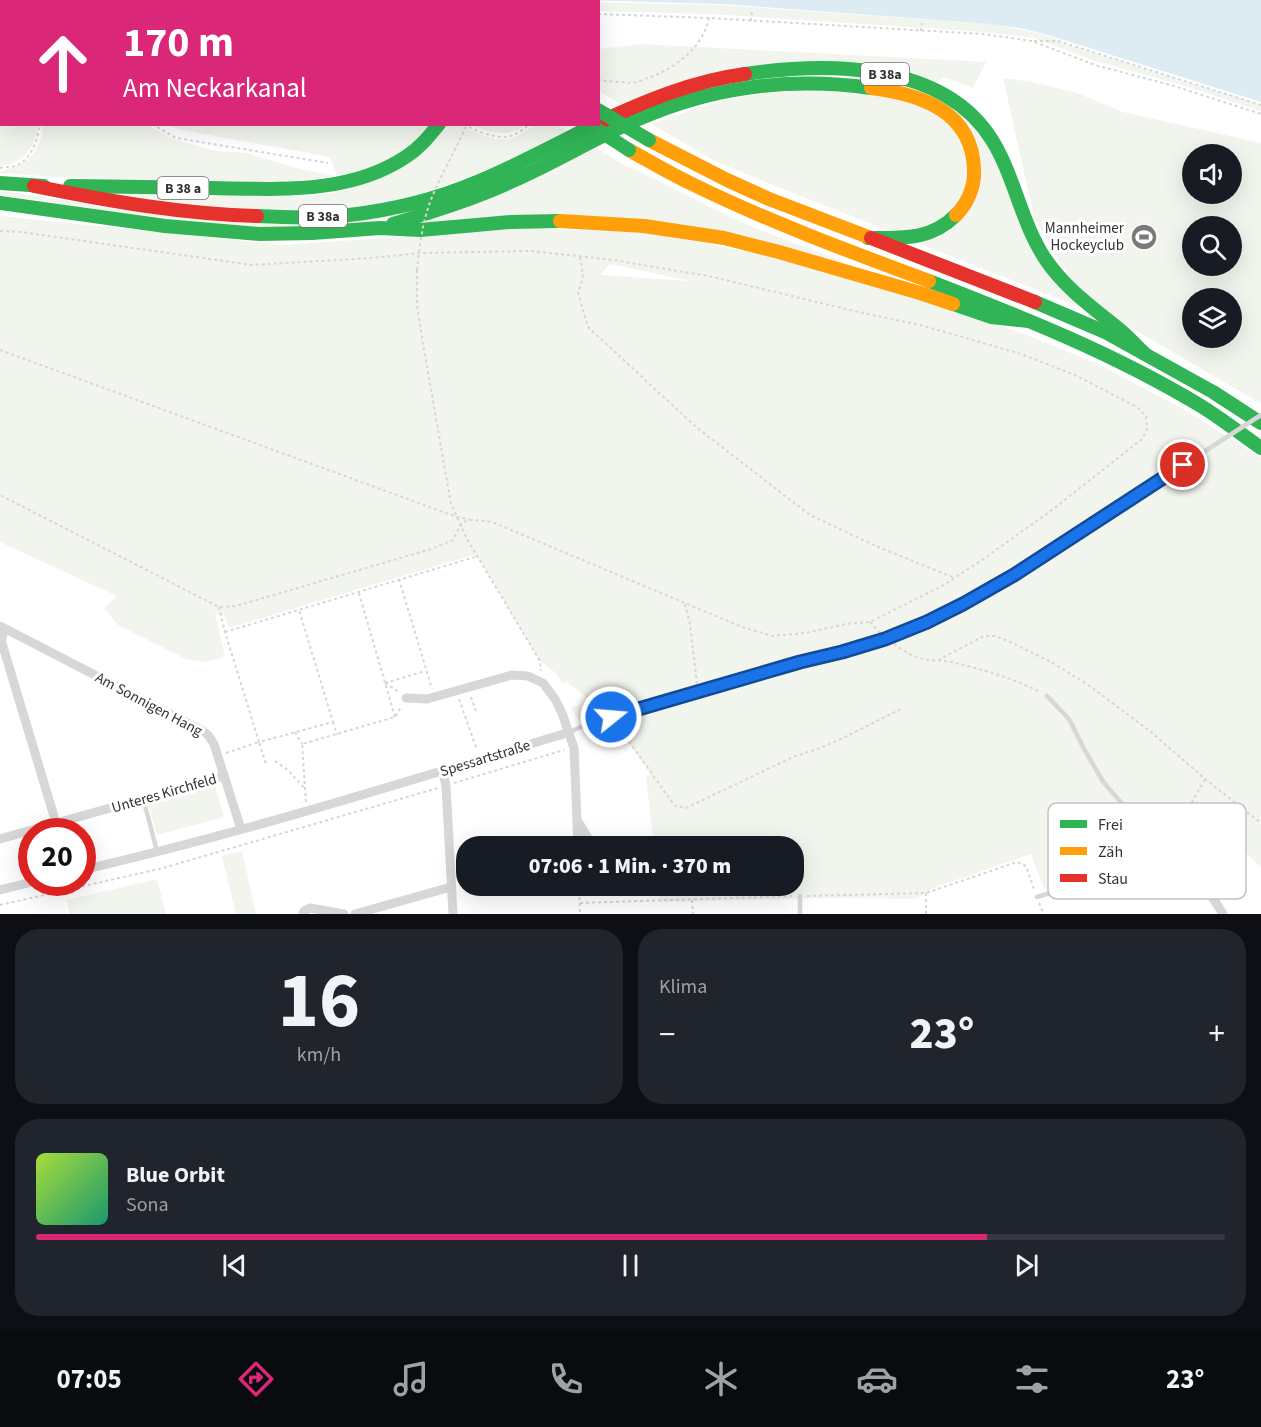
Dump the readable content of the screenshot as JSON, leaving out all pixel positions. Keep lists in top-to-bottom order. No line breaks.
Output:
{"streets":{"highway":["B 38a","B 38 a"],"street":["Am Sonnigen Hang","Spessartstraße","Unteres Kirchfeld"]},"crossings":[["B 38a","B 38 a"],["Am Sonnigen Hang","Spessartstraße"],["Am Sonnigen Hang","Unteres Kirchfeld"]],"places":{"sports":["Mannheimer Hockeyclub"]},"legend":["Frei","Zäh","Stau"],"page":{"turn":["170 m","Am Neckarkanal"],"limit":"20","trip":"07:06 · 1 Min. · 370 m","tile":[["16","km/h"],"Klima"],"heat":["−","23°","+"],"song":["Blue Orbit","Sona"],"tabs":["07:05","23°"]}}
